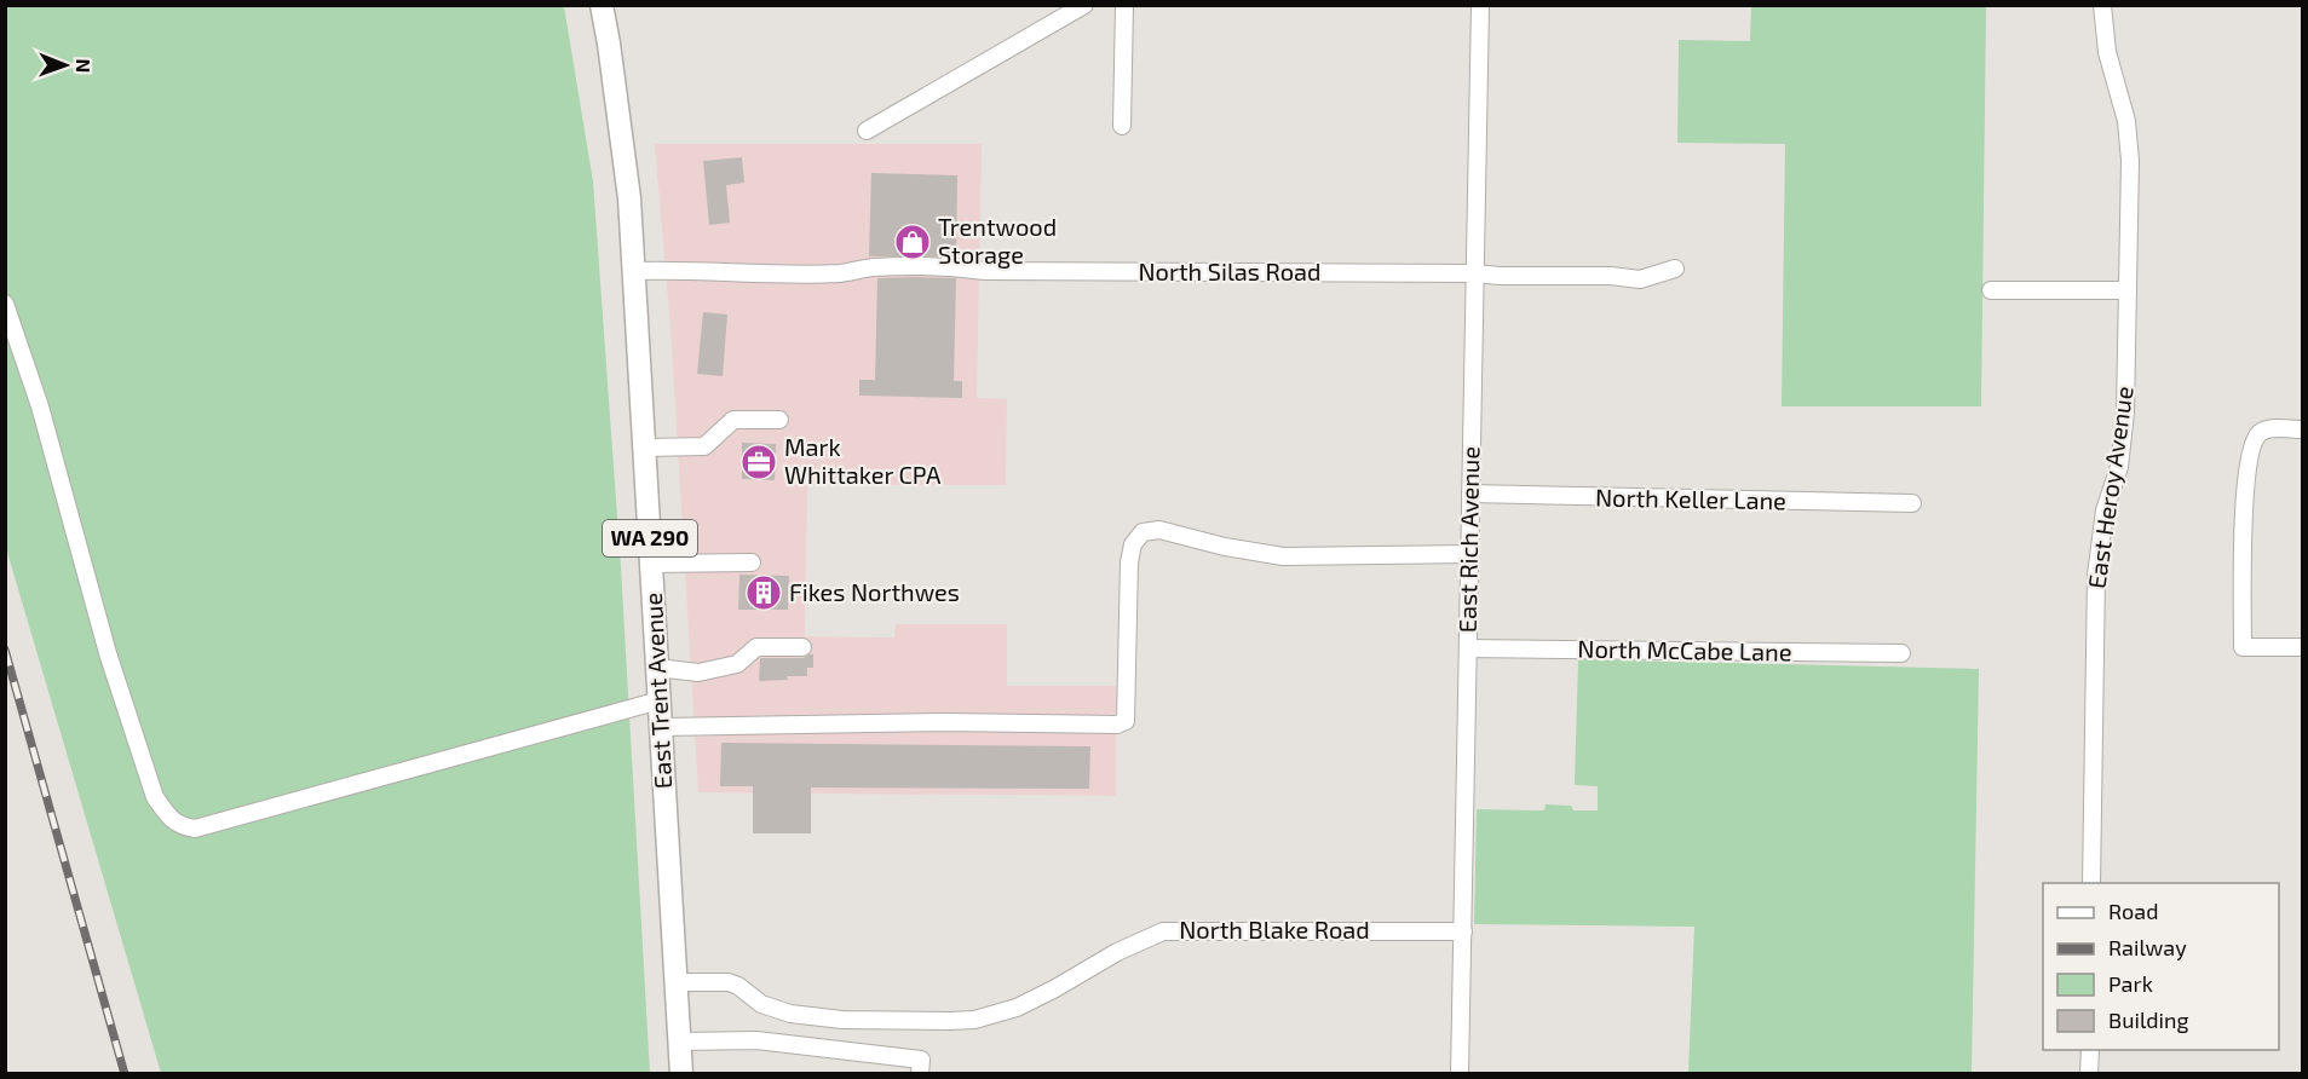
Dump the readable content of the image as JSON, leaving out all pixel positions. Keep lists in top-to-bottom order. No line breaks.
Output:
{"streets":{"main road":["WA 290","East Trent Avenue"],"street":["North Silas Road","East Heroy Avenue","North Keller Lane","East Rich Avenue","North McCabe Lane","North Blake Road"]},"crossings":[["North Silas Road","East Rich Avenue"],["North Silas Road","East Trent Avenue"],["North Keller Lane","East Rich Avenue"],["East Rich Avenue","North McCabe Lane"],["East Rich Avenue","North Blake Road"],["East Trent Avenue","North Blake Road"]],"places":{"shop":["Trentwood Storage"],"office":["Mark Whittaker CPA"],"building":["Fikes Northwes"]},"legend":["Road","Railway","Park","Building"],"north":"right"}
